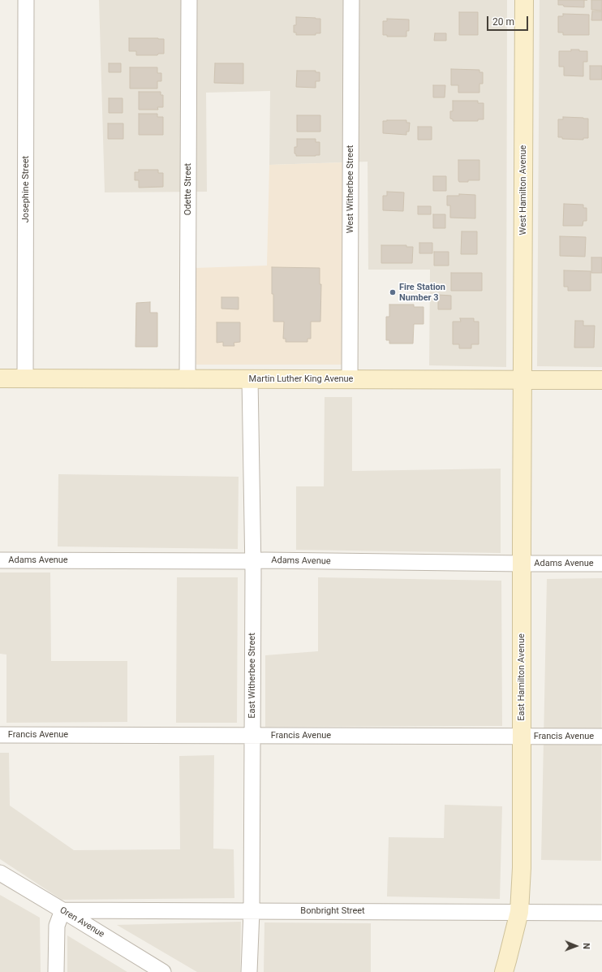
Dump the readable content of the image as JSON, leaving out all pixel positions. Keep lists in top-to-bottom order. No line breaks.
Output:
{"streets":{"street":["Josephine Street","Odette Street","West Witherbee Street","West Hamilton Avenue","Martin Luther King Avenue","Adams Avenue","East Witherbee Street","East Hamilton Avenue","Francis Avenue","Bonbright Street","Oren Avenue"]},"crossings":[["Josephine Street","Martin Luther King Avenue"],["Odette Street","Martin Luther King Avenue"],["West Witherbee Street","Martin Luther King Avenue"],["West Hamilton Avenue","Martin Luther King Avenue"],["West Hamilton Avenue","East Hamilton Avenue"],["Martin Luther King Avenue","East Witherbee Street"],["Martin Luther King Avenue","East Hamilton Avenue"],["Adams Avenue","East Witherbee Street"],["Adams Avenue","East Hamilton Avenue"],["East Witherbee Street","Francis Avenue"],["East Witherbee Street","Bonbright Street"],["East Hamilton Avenue","Francis Avenue"],["East Hamilton Avenue","Bonbright Street"],["Bonbright Street","Oren Avenue"]],"places":["Fire Station Number 3"],"scale_bar":"20 m","north":"right"}
